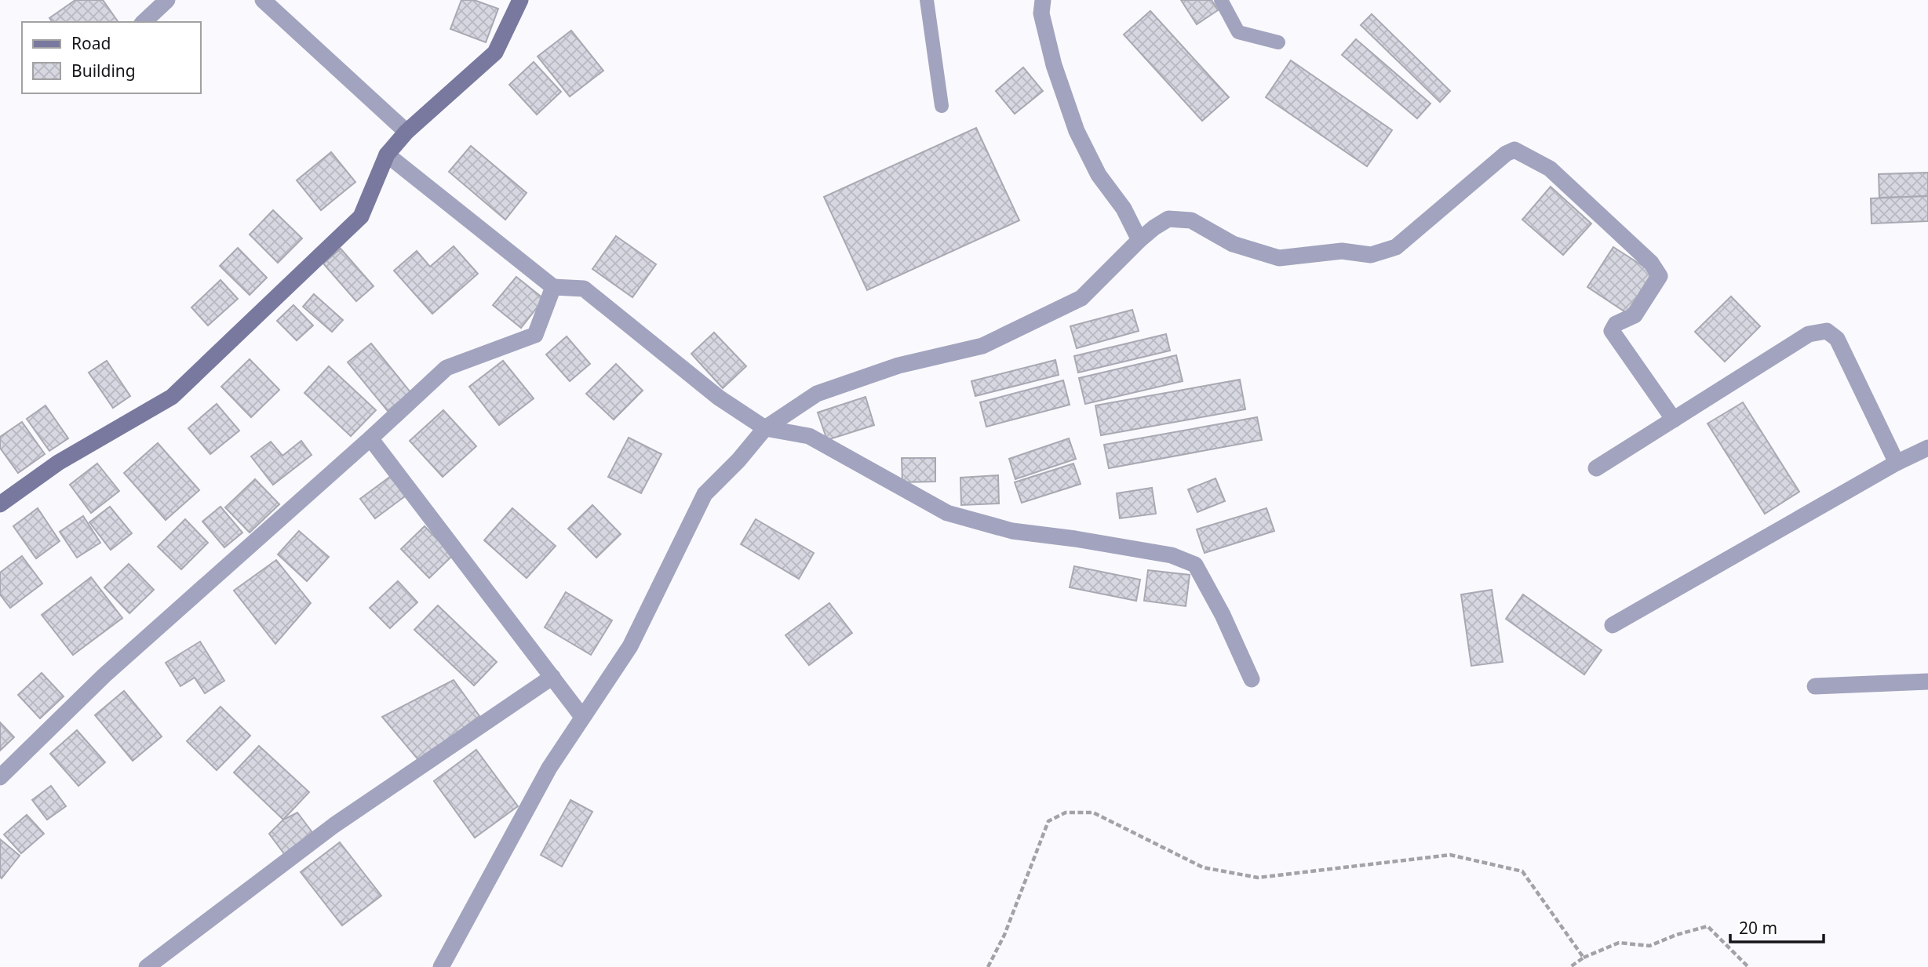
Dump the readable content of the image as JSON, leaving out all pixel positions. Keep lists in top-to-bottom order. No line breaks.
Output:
{"legend":["Road","Building"],"scale_bar":"20 m"}
